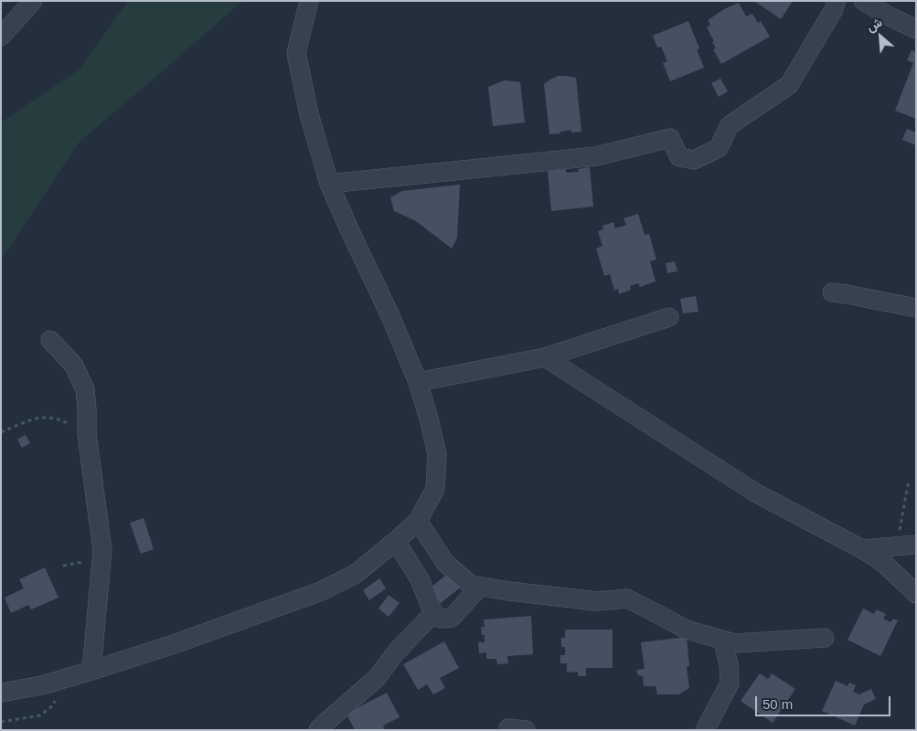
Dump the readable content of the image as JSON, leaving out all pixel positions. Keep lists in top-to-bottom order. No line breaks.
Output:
{"scale_bar":"50 m","north":"top left"}
